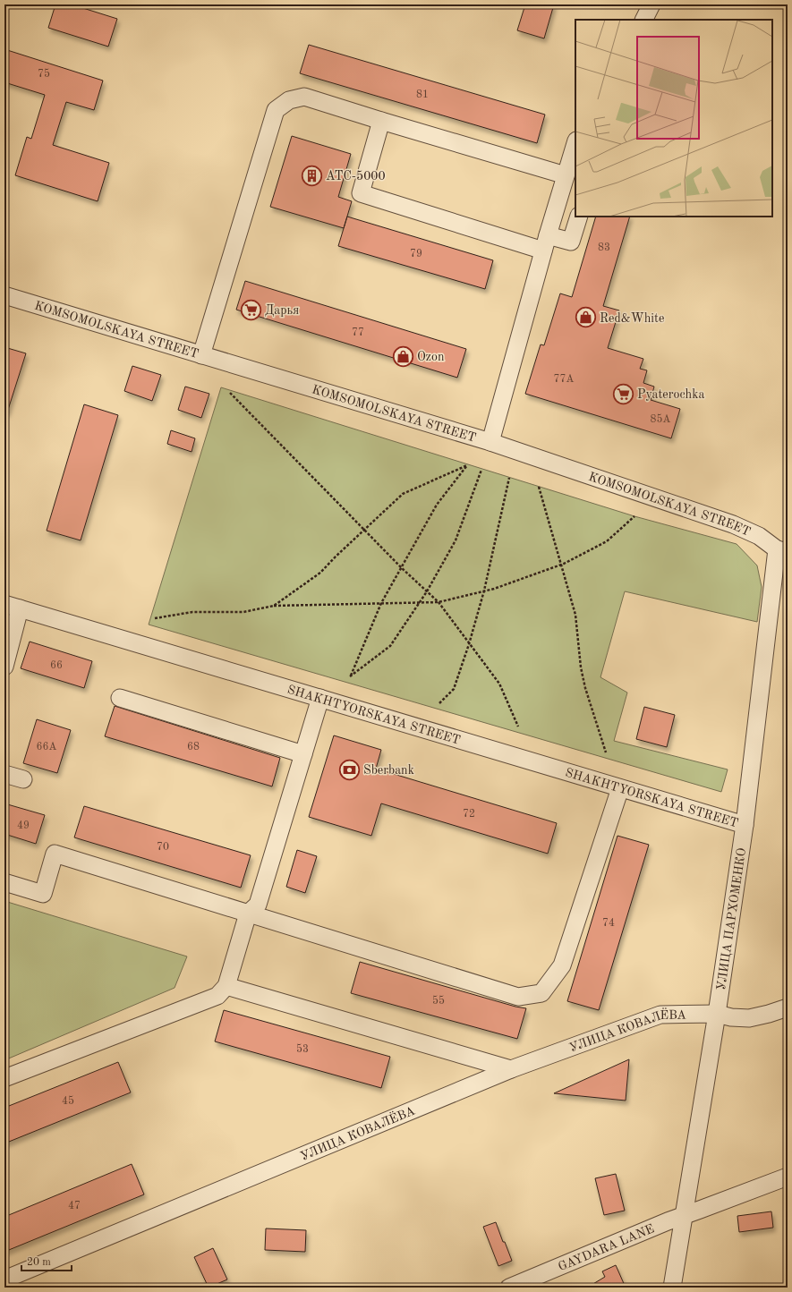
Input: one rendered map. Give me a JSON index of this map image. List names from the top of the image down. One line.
{"streets":{"street":["KOMSOMOLSKAYA STREET","SHAKHTYORSKAYA STREET","УЛИЦА ПАРХОМЕНКО","УЛИЦА КОВАЛЁВА","GAYDARA LANE"]},"crossings":[["KOMSOMOLSKAYA STREET","УЛИЦА ПАРХОМЕНКО"],["SHAKHTYORSKAYA STREET","УЛИЦА ПАРХОМЕНКО"],["УЛИЦА ПАРХОМЕНКО","УЛИЦА КОВАЛЁВА"],["УЛИЦА ПАРХОМЕНКО","GAYDARA LANE"]],"places":{"building":["АТС-5000"],"supermarket":["Дарья","Pyaterochka"],"shop":["Red&White","Ozon"],"bank":["Sberbank"]},"house_numbers":["75","81","83","79","77","77А","85А","66","66А","68","72","49","70","74","55","53","45","47"],"scale_bar":"20 m"}
